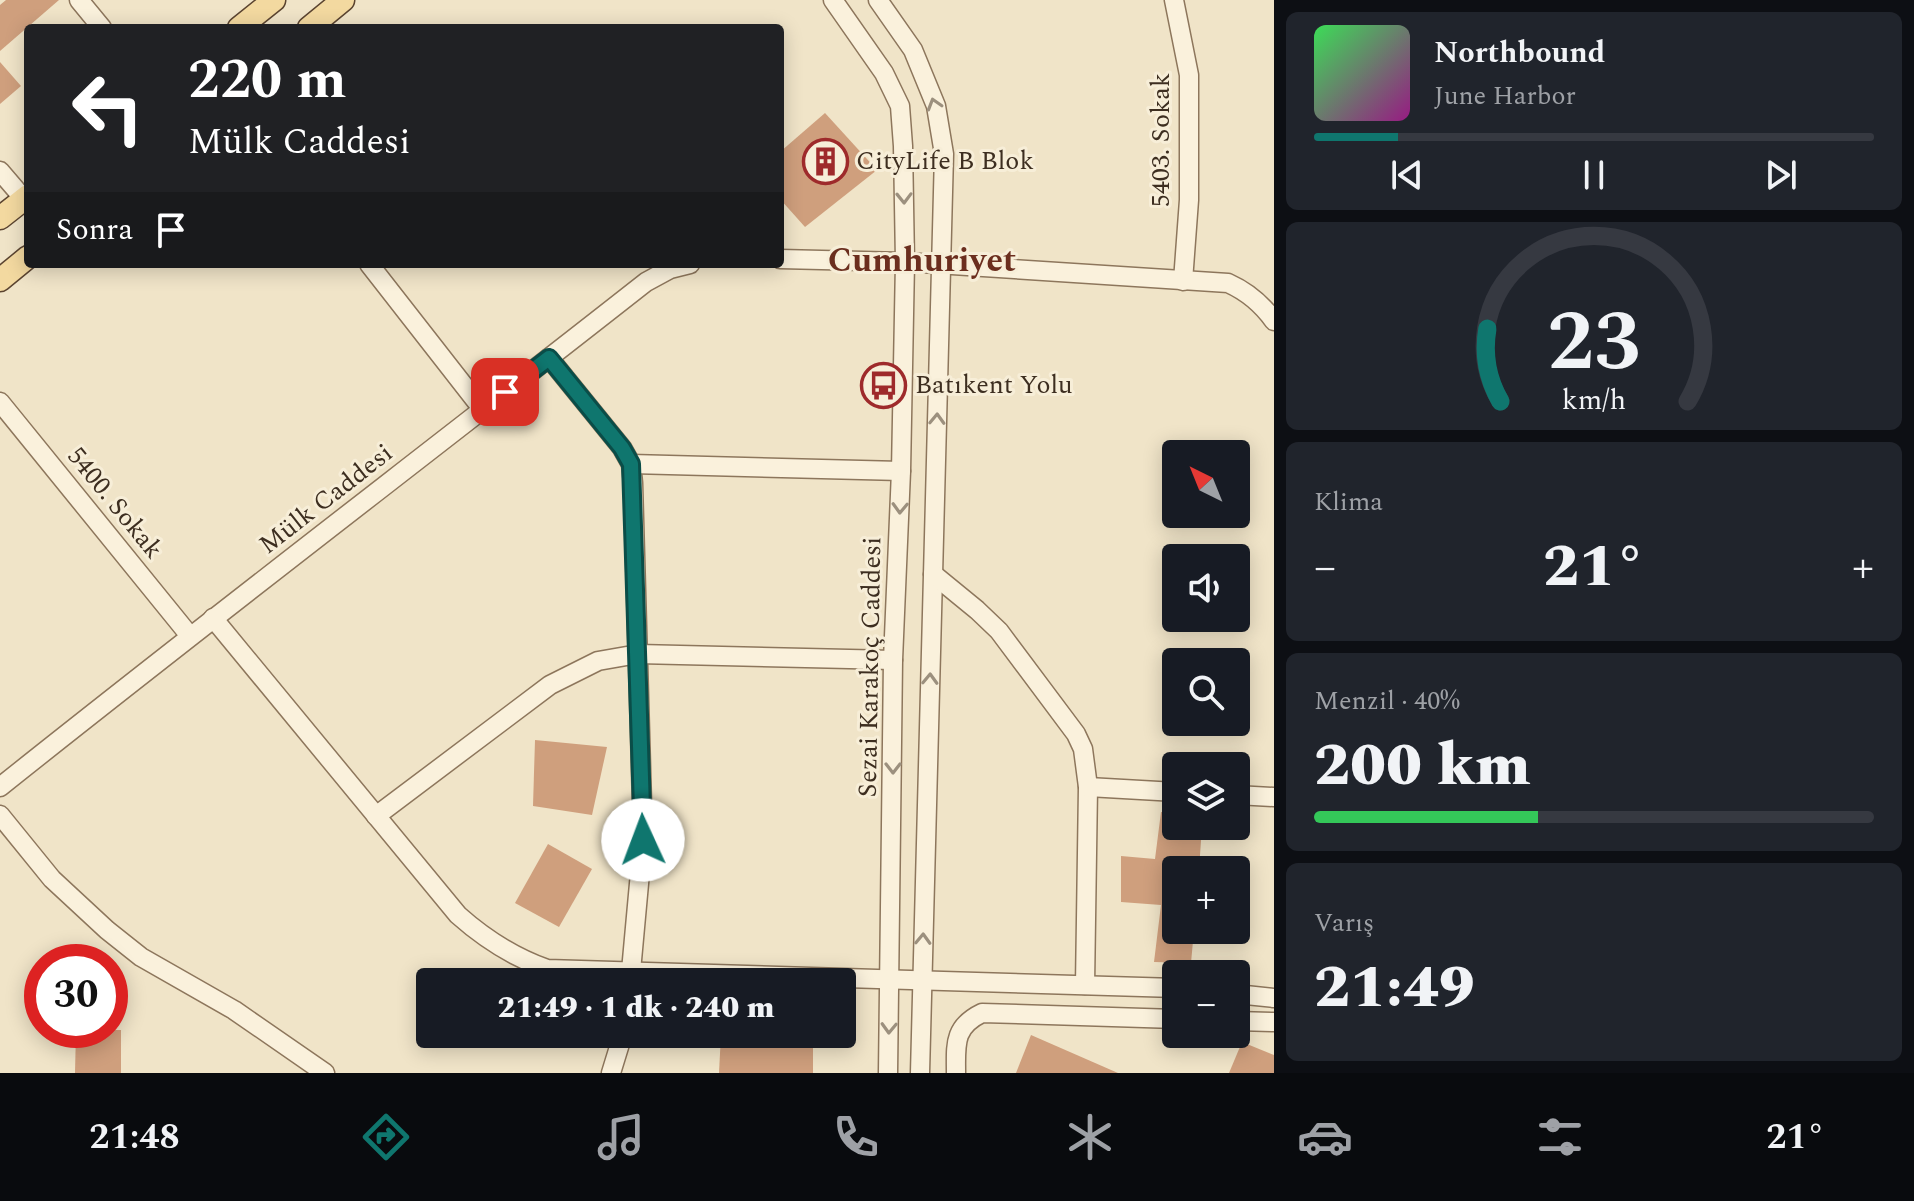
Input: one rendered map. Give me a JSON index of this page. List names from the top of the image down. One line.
{"streets":{"street":["5403. Sokak","Mülk Caddesi","5400. Sokak","Sezai Karakoç Caddesi"]},"crossings":[["Mülk Caddesi","5400. Sokak"]],"districts":["Cumhuriyet"],"places":{"building":["CityLife B Blok"],"bus stop":["Batıkent Yolu"]},"north":"top left","page":{"turn":["220 m","Mülk Caddesi"],"song":["Northbound","June Harbor"],"then":"Sonra","map_buttons":["+","−"],"tile":["Klima",["Menzil · 40%","200 km"],["Varış","21:49"]],"heat":["−","21°","+"],"limit":"30","trip":"21:49 · 1 dk · 240 m","tabs":["21:48","21°"],"gauge":["23","km/h"]}}
